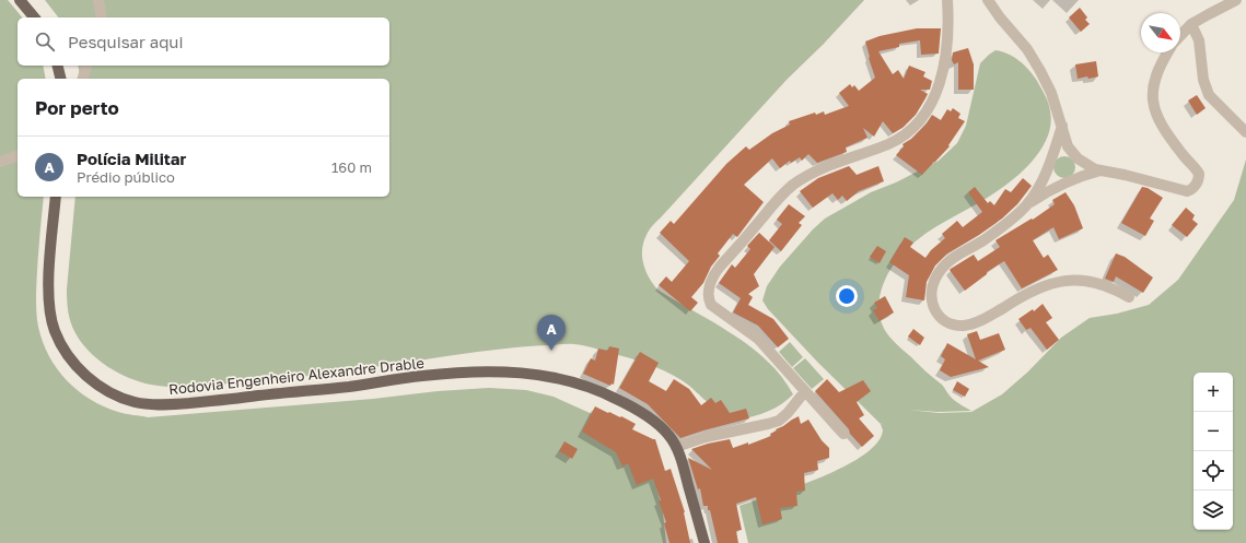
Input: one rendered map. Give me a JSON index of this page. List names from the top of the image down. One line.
{"streets":{"main road":["Rodovia Engenheiro Alexandre Drable"]},"north":"bottom right","page":{"search":"Pesquisar aqui","heading":"Por perto","list":[{"mark":"A","name":"Polícia Militar","note":"Prédio público","value":"160 m"}],"pins":"A","map_buttons":["+","−"]}}
